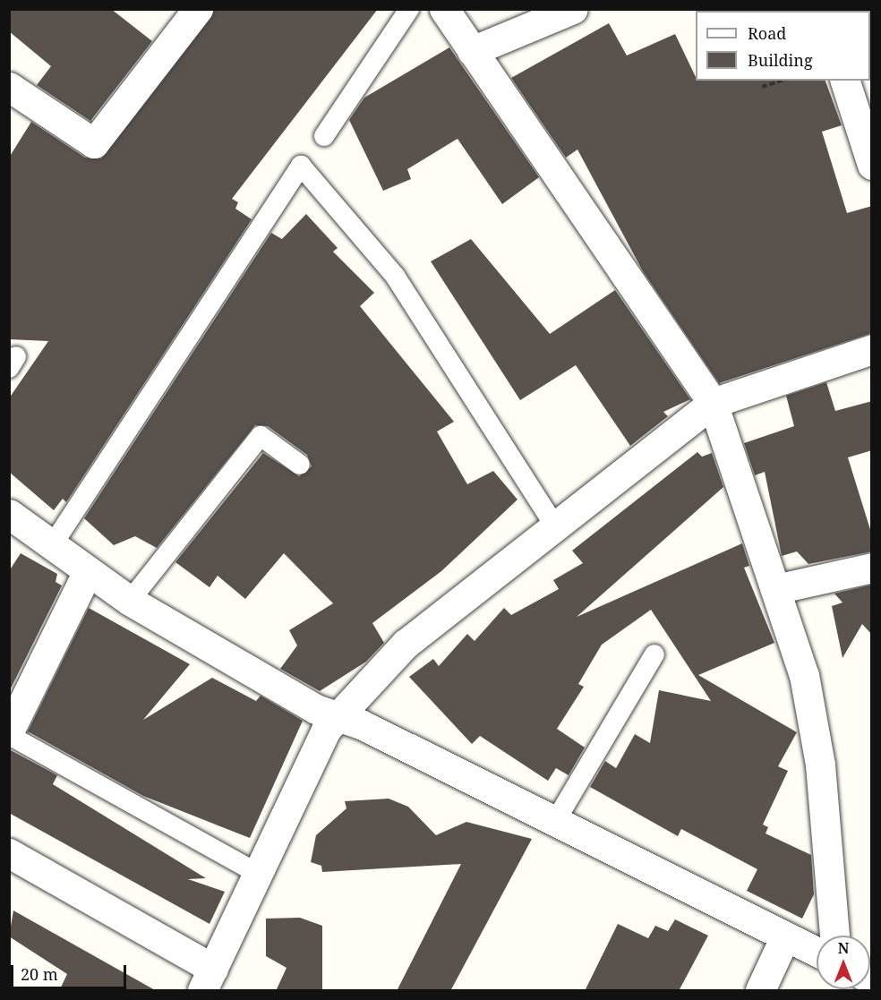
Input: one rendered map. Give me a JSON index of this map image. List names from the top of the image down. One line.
{"legend":["Road","Building"],"scale_bar":"20 m","north":"top"}
